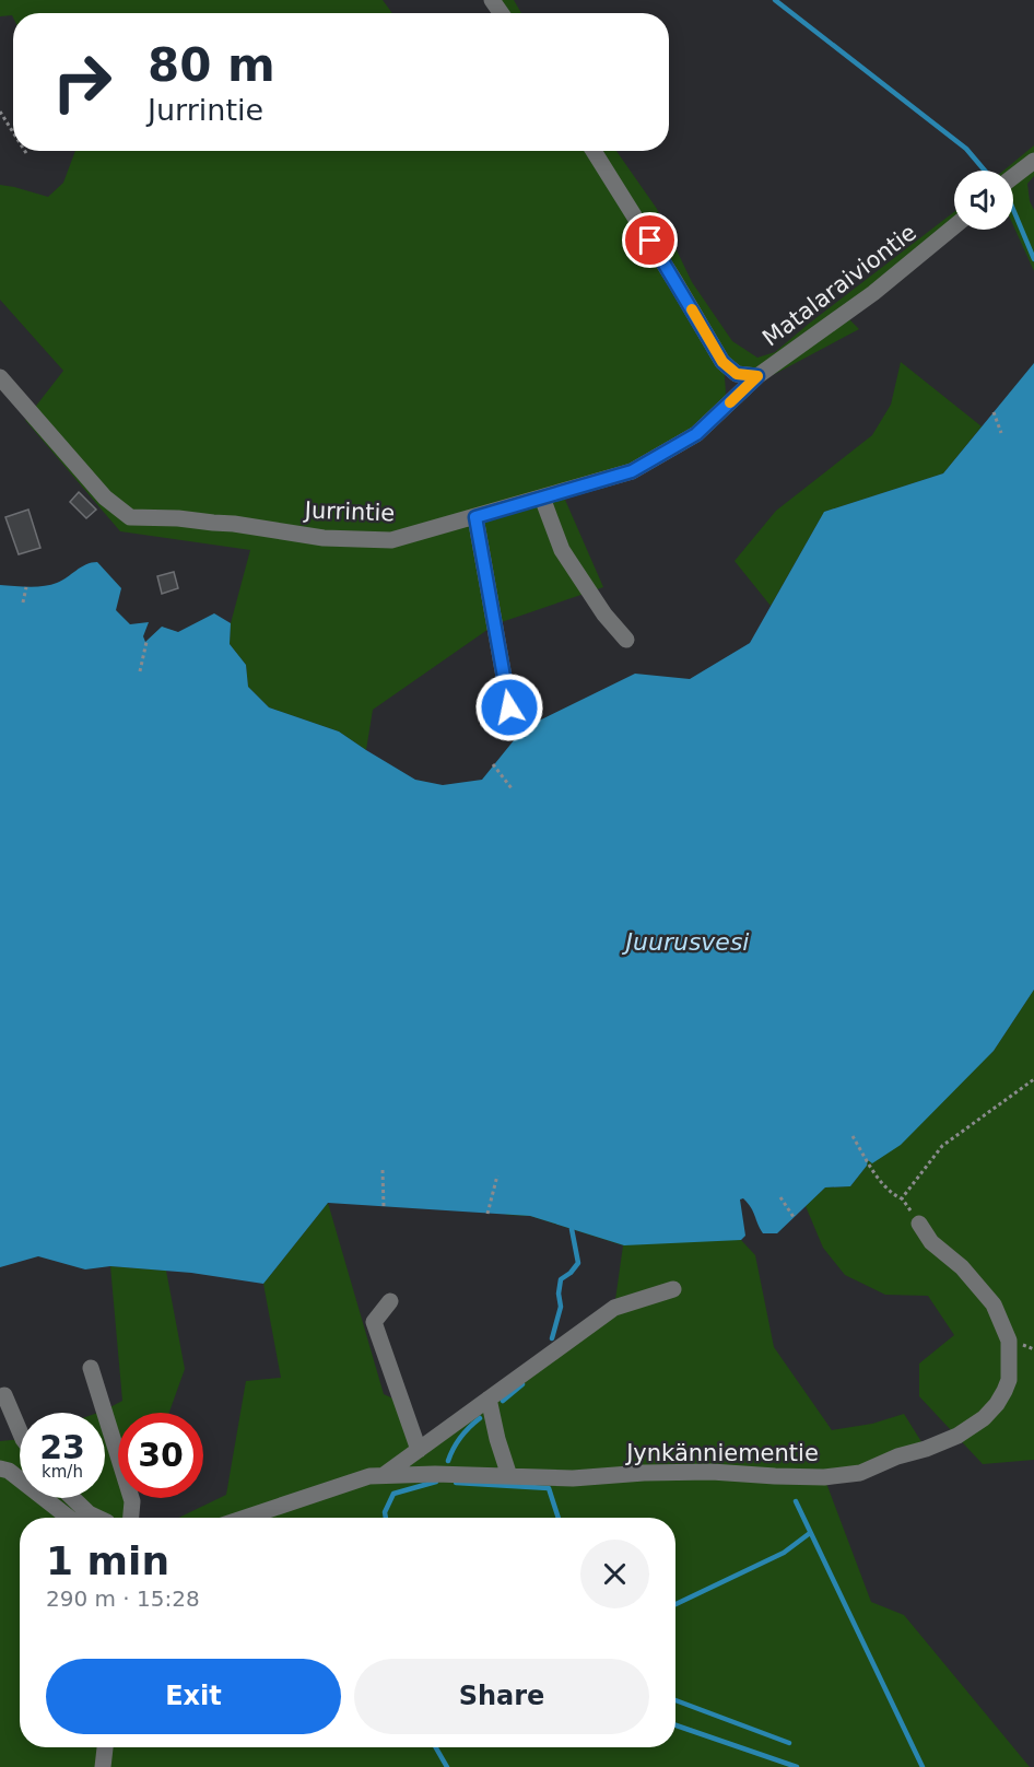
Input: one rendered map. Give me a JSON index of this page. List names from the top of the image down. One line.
{"streets":{"street":["Matalaraiviontie","Jurrintie","Jynkänniementie"]},"crossings":[["Matalaraiviontie","Jurrintie"]],"water":["Juurusvesi"],"page":{"turn":["80 m","Jurrintie"],"speed":"23 km/h","limit":"30","heading":["1 min","290 m · 15:28"],"buttons":["Exit","Share"]}}
